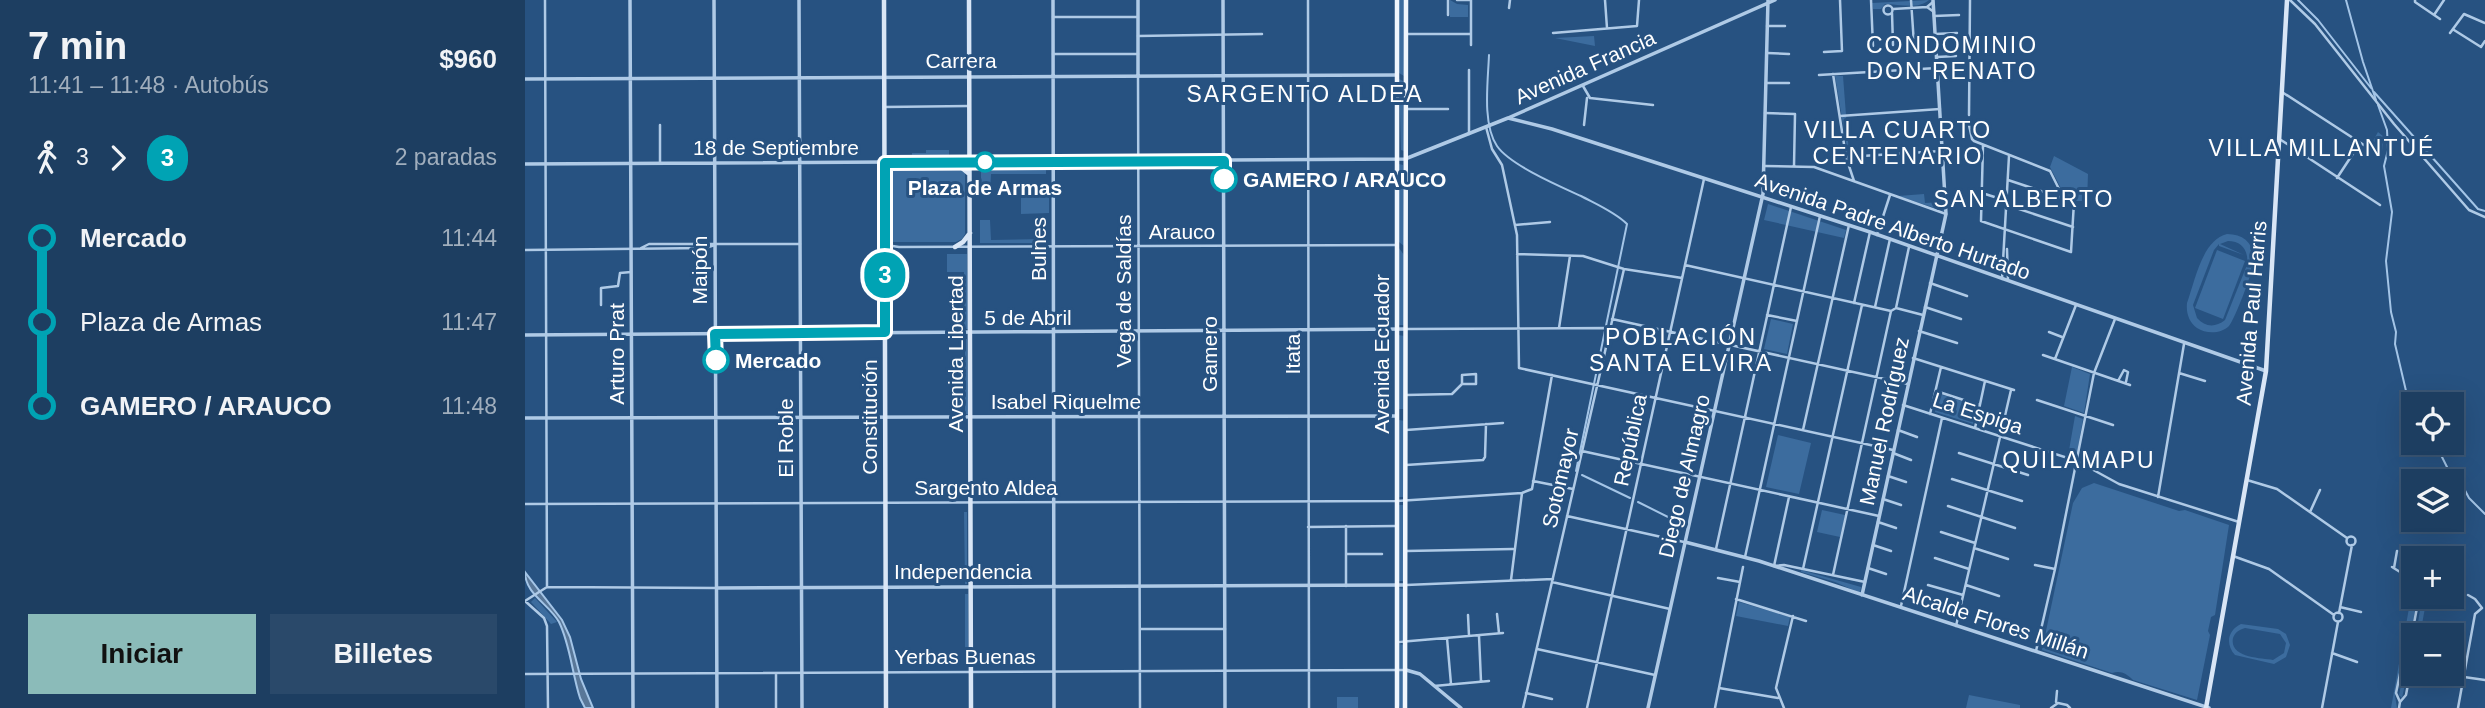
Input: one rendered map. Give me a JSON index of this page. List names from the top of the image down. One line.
{"streets":{"main road":["Avenida Paul Harris","Avenida Libertad","Avenida Ecuador","Constitución"],"street":["Carrera","Avenida Francia","18 de Septiembre","Avenida Padre Alberto Hurtado","Arauco","Bulnes","Maipón","Vega de Saldías","5 de Abril","Arturo Prat","Gamero","Itata","Isabel Riquelme","La Espiga","Manuel Rodríguez","El Roble","República","Diego de Almagro","Sotomayor","Sargento Aldea","Independencia","Alcalde Flores Millán","Yerbas Buenas"]},"crossings":[["Carrera","Bulnes"],["Carrera","Maipón"],["Carrera","Vega de Saldías"],["Carrera","Arturo Prat"],["Carrera","Avenida Libertad"],["Carrera","Gamero"],["Carrera","Itata"],["Carrera","Avenida Ecuador"],["Carrera","Constitución"],["Carrera","El Roble"],["Avenida Francia","18 de Septiembre"],["Avenida Francia","Avenida Padre Alberto Hurtado"],["Avenida Francia","Avenida Ecuador"],["Avenida Francia","Diego de Almagro"],["18 de Septiembre","Arauco"],["18 de Septiembre","Bulnes"],["18 de Septiembre","Maipón"],["18 de Septiembre","Vega de Saldías"],["18 de Septiembre","Arturo Prat"],["18 de Septiembre","Avenida Libertad"],["18 de Septiembre","Gamero"],["18 de Septiembre","Itata"],["18 de Septiembre","Avenida Ecuador"],["18 de Septiembre","Constitución"],["18 de Septiembre","El Roble"],["Avenida Padre Alberto Hurtado","Avenida Paul Harris"],["Avenida Padre Alberto Hurtado","Manuel Rodríguez"],["Avenida Padre Alberto Hurtado","República"],["Avenida Padre Alberto Hurtado","Diego de Almagro"],["Arauco","Bulnes"],["Arauco","Vega de Saldías"],["Arauco","Avenida Libertad"],["Arauco","Gamero"],["Arauco","Itata"],["Arauco","Avenida Ecuador"],["Arauco","Constitución"],["Bulnes","5 de Abril"],["Bulnes","Isabel Riquelme"],["Bulnes","Sargento Aldea"],["Bulnes","Independencia"],["Bulnes","Yerbas Buenas"],["Maipón","5 de Abril"],["Maipón","Isabel Riquelme"],["Maipón","Sargento Aldea"],["Maipón","Independencia"],["Maipón","Yerbas Buenas"],["Vega de Saldías","5 de Abril"],["Vega de Saldías","Isabel Riquelme"],["Vega de Saldías","Sargento Aldea"],["Vega de Saldías","Independencia"],["Vega de Saldías","Yerbas Buenas"],["Avenida Paul Harris","La Espiga"],["Avenida Paul Harris","Alcalde Flores Millán"],["5 de Abril","Arturo Prat"],["5 de Abril","Avenida Libertad"],["5 de Abril","Gamero"],["5 de Abril","Itata"],["5 de Abril","Avenida Ecuador"],["5 de Abril","Constitución"],["5 de Abril","El Roble"],["Arturo Prat","Isabel Riquelme"],["Arturo Prat","Sargento Aldea"],["Arturo Prat","Independencia"],["Arturo Prat","Yerbas Buenas"],["Avenida Libertad","Isabel Riquelme"],["Avenida Libertad","Constitución"],["Avenida Libertad","Sargento Aldea"],["Avenida Libertad","Independencia"],["Avenida Libertad","Yerbas Buenas"],["Gamero","Isabel Riquelme"],["Gamero","Sargento Aldea"],["Gamero","Independencia"],["Gamero","Yerbas Buenas"],["Itata","Isabel Riquelme"],["Itata","Sargento Aldea"],["Itata","Independencia"],["Itata","Yerbas Buenas"],["Avenida Ecuador","Isabel Riquelme"],["Avenida Ecuador","Sargento Aldea"],["Avenida Ecuador","Independencia"],["Avenida Ecuador","Yerbas Buenas"],["Isabel Riquelme","Constitución"],["Isabel Riquelme","El Roble"],["La Espiga","Manuel Rodríguez"],["Constitución","Sargento Aldea"],["Constitución","Independencia"],["Constitución","Yerbas Buenas"],["Manuel Rodríguez","Alcalde Flores Millán"],["El Roble","Sargento Aldea"],["El Roble","Independencia"],["El Roble","Yerbas Buenas"],["República","Alcalde Flores Millán"],["Diego de Almagro","Alcalde Flores Millán"],["Sotomayor","Alcalde Flores Millán"]],"districts":["CONDOMINIO DON RENATO","SARGENTO ALDEA","VILLA CUARTO CENTENARIO","VILLA MILLANTUÉ","SAN ALBERTO","POBLACIÓN SANTA ELVIRA","QUILAMAPU"],"places":["Plaza de Armas","GAMERO / ARAUCO","Mercado"],"lines":["bus line 3"],"page":{"heading":["7 min","11:41 – 11:48 · Autobús","$960"],"on_map":"3","legs":["3","3","2 paradas"],"list":[{"name":"Mercado","value":"11:44"},{"name":"Plaza de Armas","value":"11:47"},{"name":"GAMERO / ARAUCO","value":"11:48"}],"map_buttons":["+","−"],"buttons":["Iniciar","Billetes"]}}
